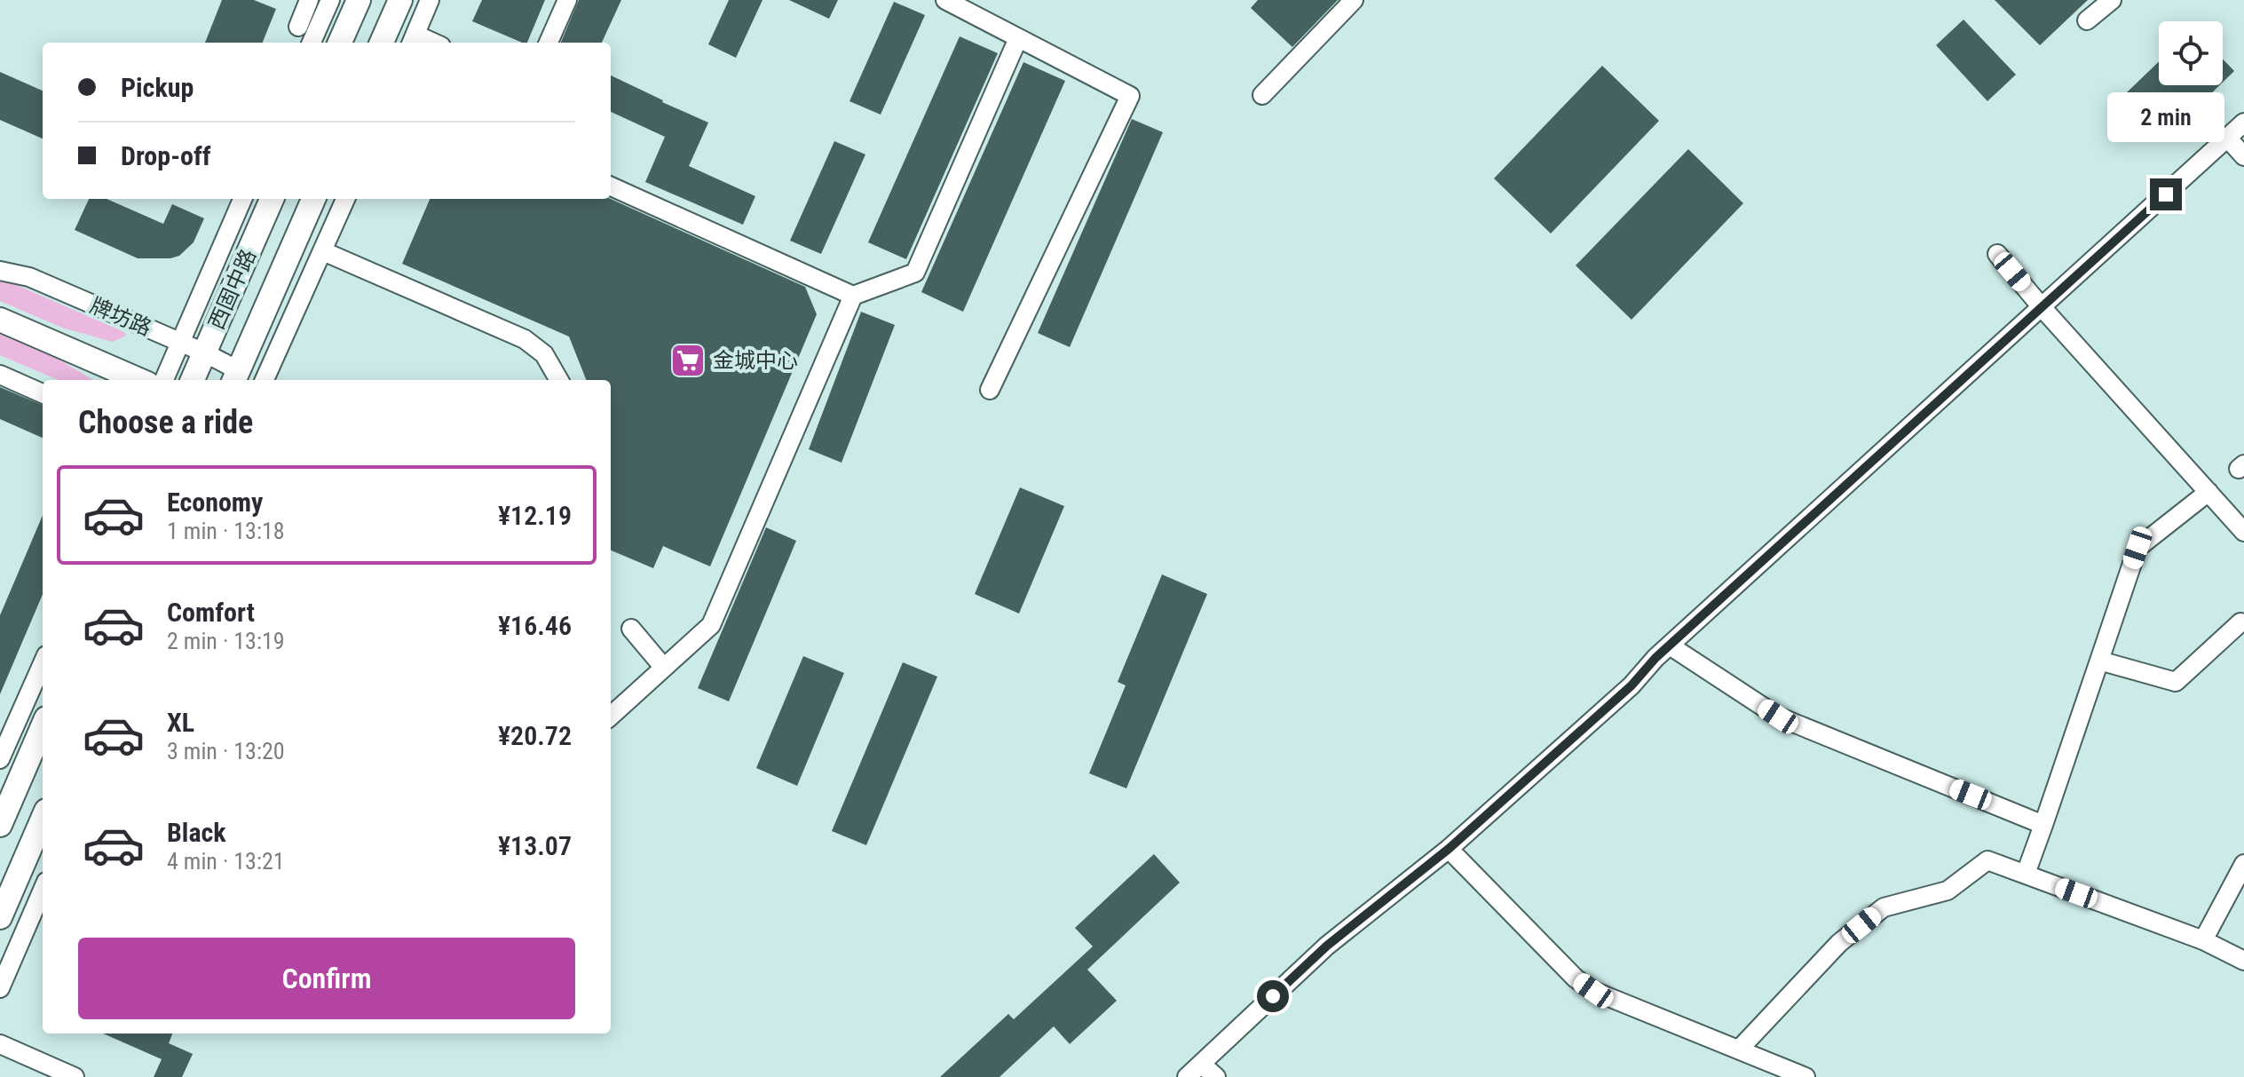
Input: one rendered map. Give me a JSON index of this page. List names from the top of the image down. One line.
{"streets":{"main road":["西固中路"],"street":["牌坊路"]},"crossings":[["西固中路","牌坊路"]],"places":{"supermarket":["金城中心"]},"page":{"banner":["Pickup","Drop-off"],"bubble":"2 min","heading":"Choose a ride","list":[{"name":"Economy","note":"1 min · 13:18","value":"¥12.19"},{"name":"Comfort","note":"2 min · 13:19","value":"¥16.46"},{"name":"XL","note":"3 min · 13:20","value":"¥20.72"},{"name":"Black","note":"4 min · 13:21","value":"¥13.07"}],"buttons":"Confirm"}}
